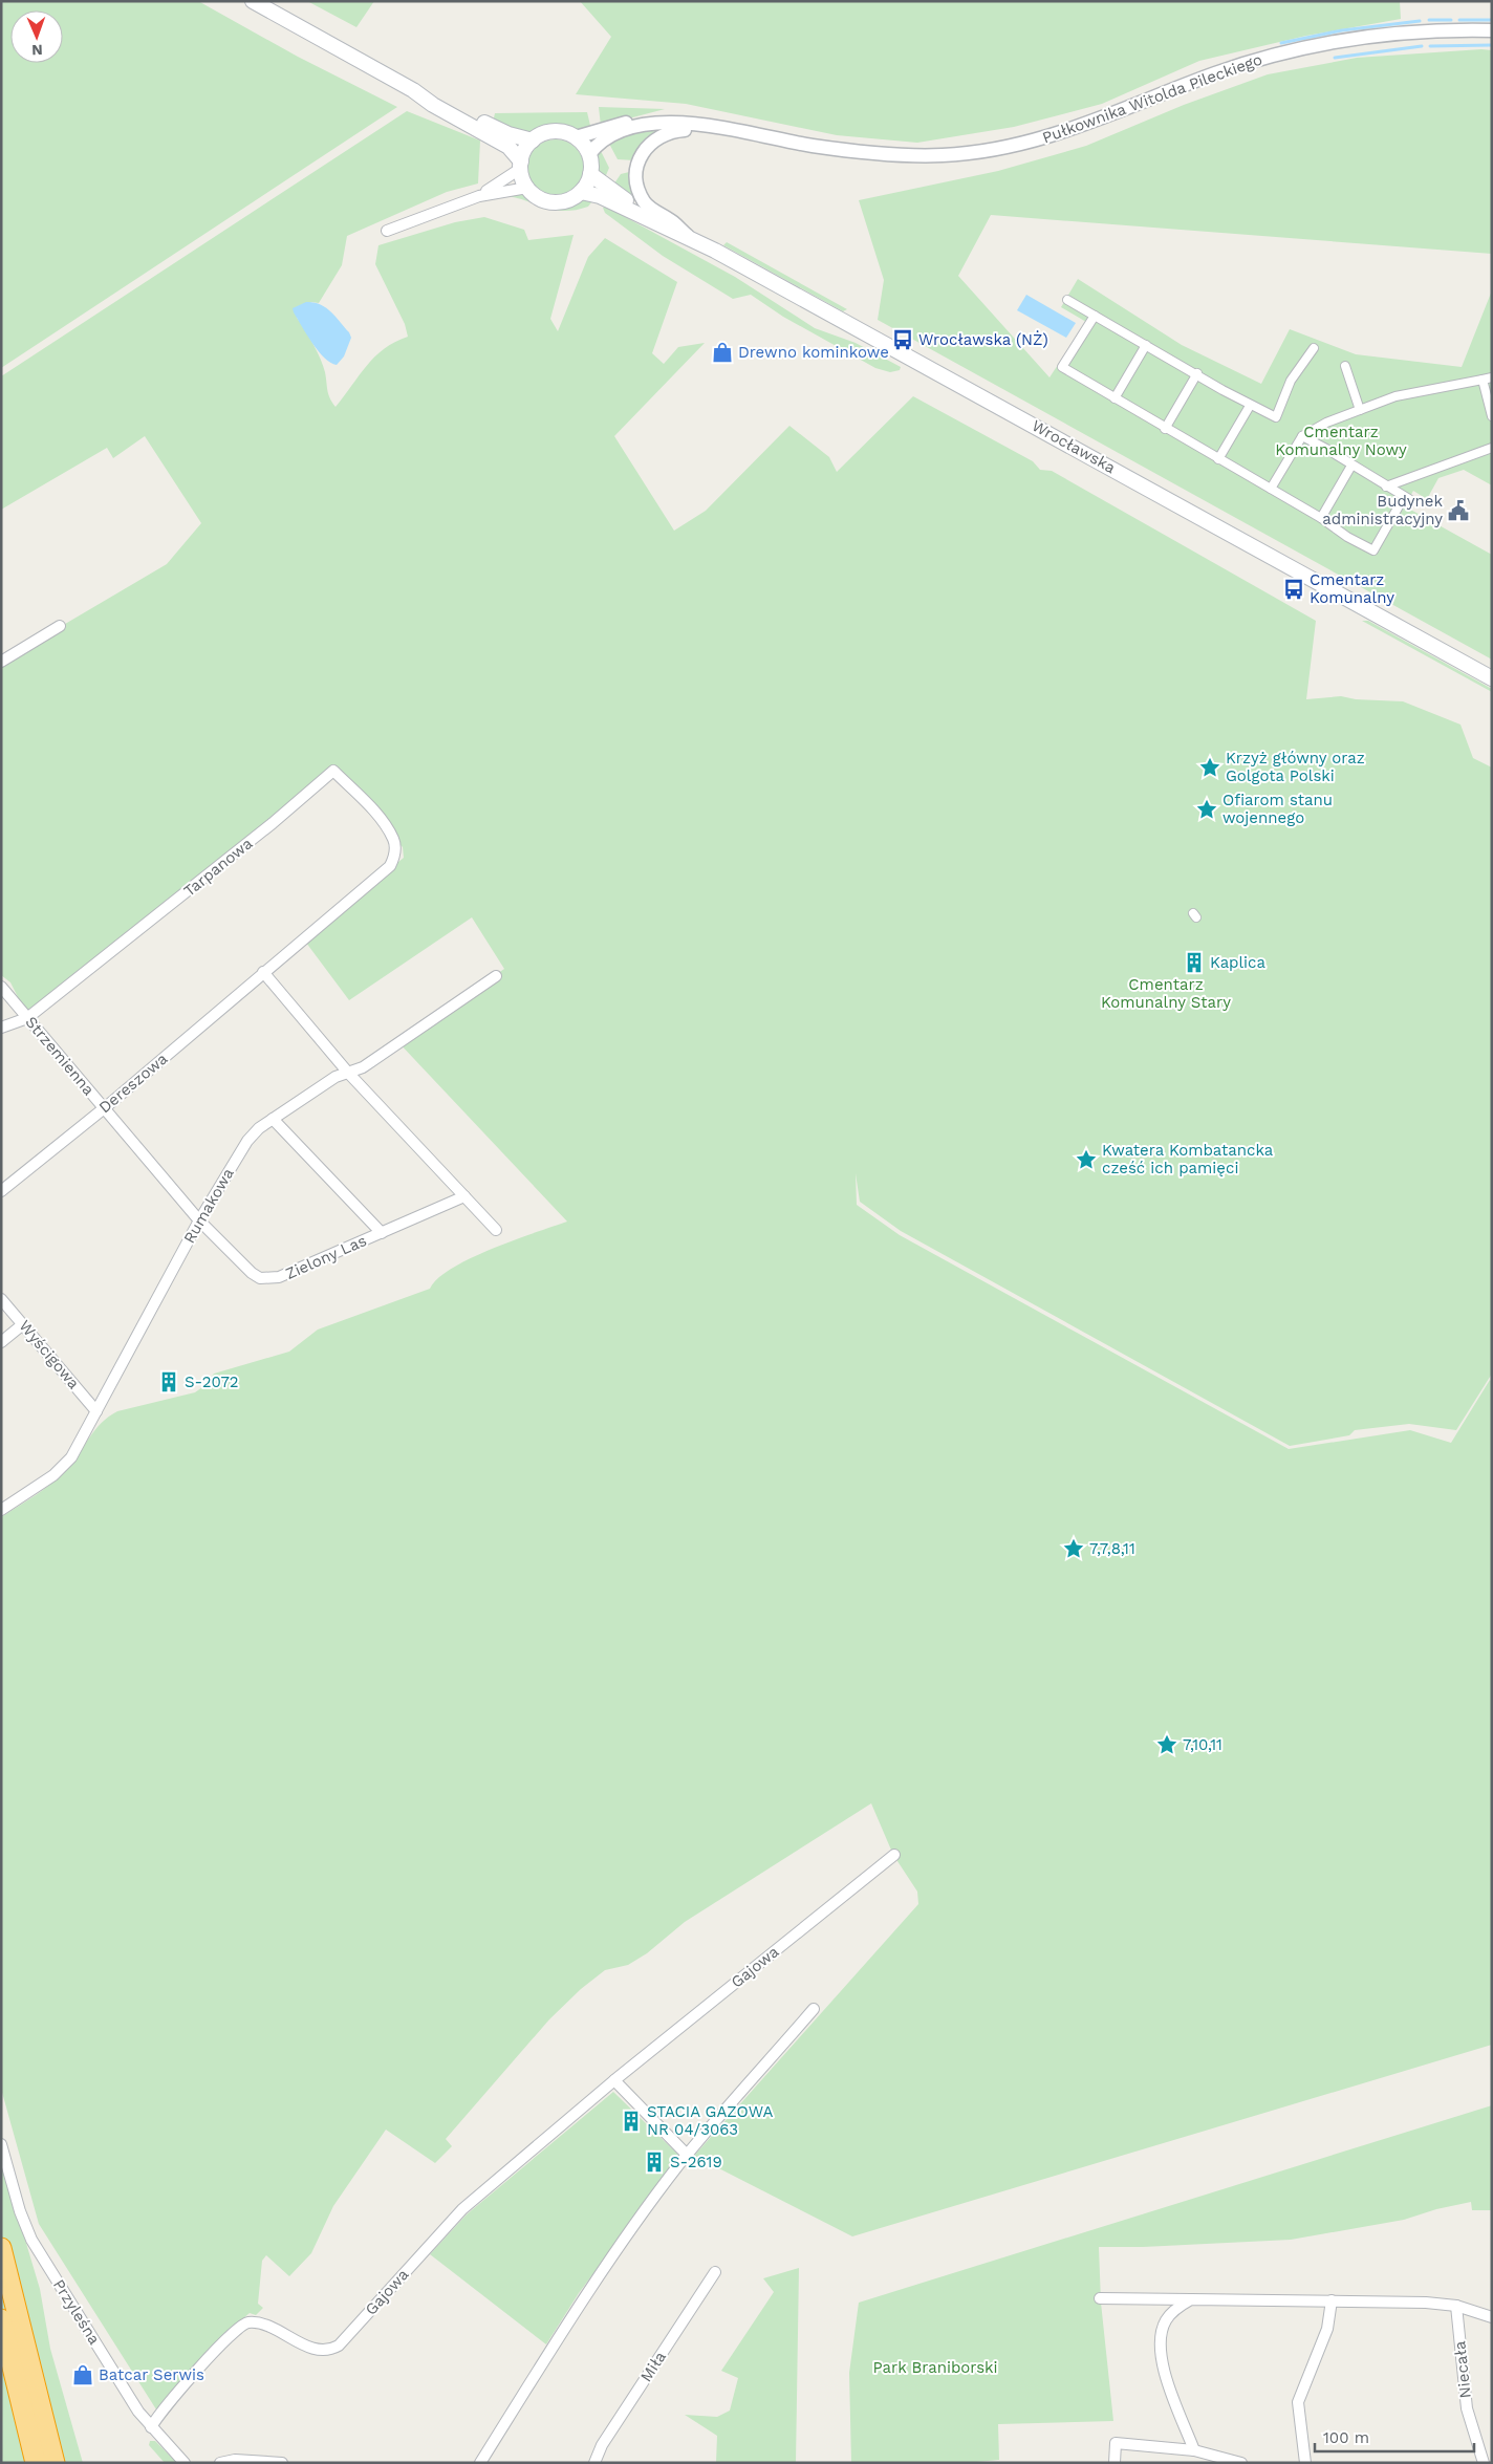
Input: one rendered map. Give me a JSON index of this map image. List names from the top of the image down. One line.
{"streets":{"main road":["Wrocławska"],"street":["Pułkownika Witolda Pileckiego","Tarpanowa","Strzemienna","Dereszowa","Rumakowa","Zielony Las","Wyścigowa","Gajowa","Przyleśna","Miła","Niecała"]},"crossings":[["Pułkownika Witolda Pileckiego","Wrocławska"],["Tarpanowa","Strzemienna"],["Tarpanowa","Dereszowa"],["Strzemienna","Dereszowa"],["Strzemienna","Rumakowa"],["Strzemienna","Zielony Las"],["Rumakowa","Zielony Las"],["Rumakowa","Wyścigowa"],["Gajowa","Przyleśna"]],"parks":["Cmentarz Komunalny Nowy","Cmentarz Komunalny Stary","Park Braniborski"],"places":{"bus stop":["Wrocławska (NŻ)","Cmentarz Komunalny"],"shop":["Drewno kominkowe","Batcar Serwis"],"public building":["Budynek administracyjny"],"place":["Krzyż główny oraz Golgota Polski","Ofiarom stanu wojennego","Kwatera Kombatancka cześć ich pamięci","7,7,8,11","7,10,11"],"building":["Kaplica","S-2072","STACIA GAZOWA NR 04/3063","S-2619"]},"scale_bar":"100 m","north":"bottom"}
